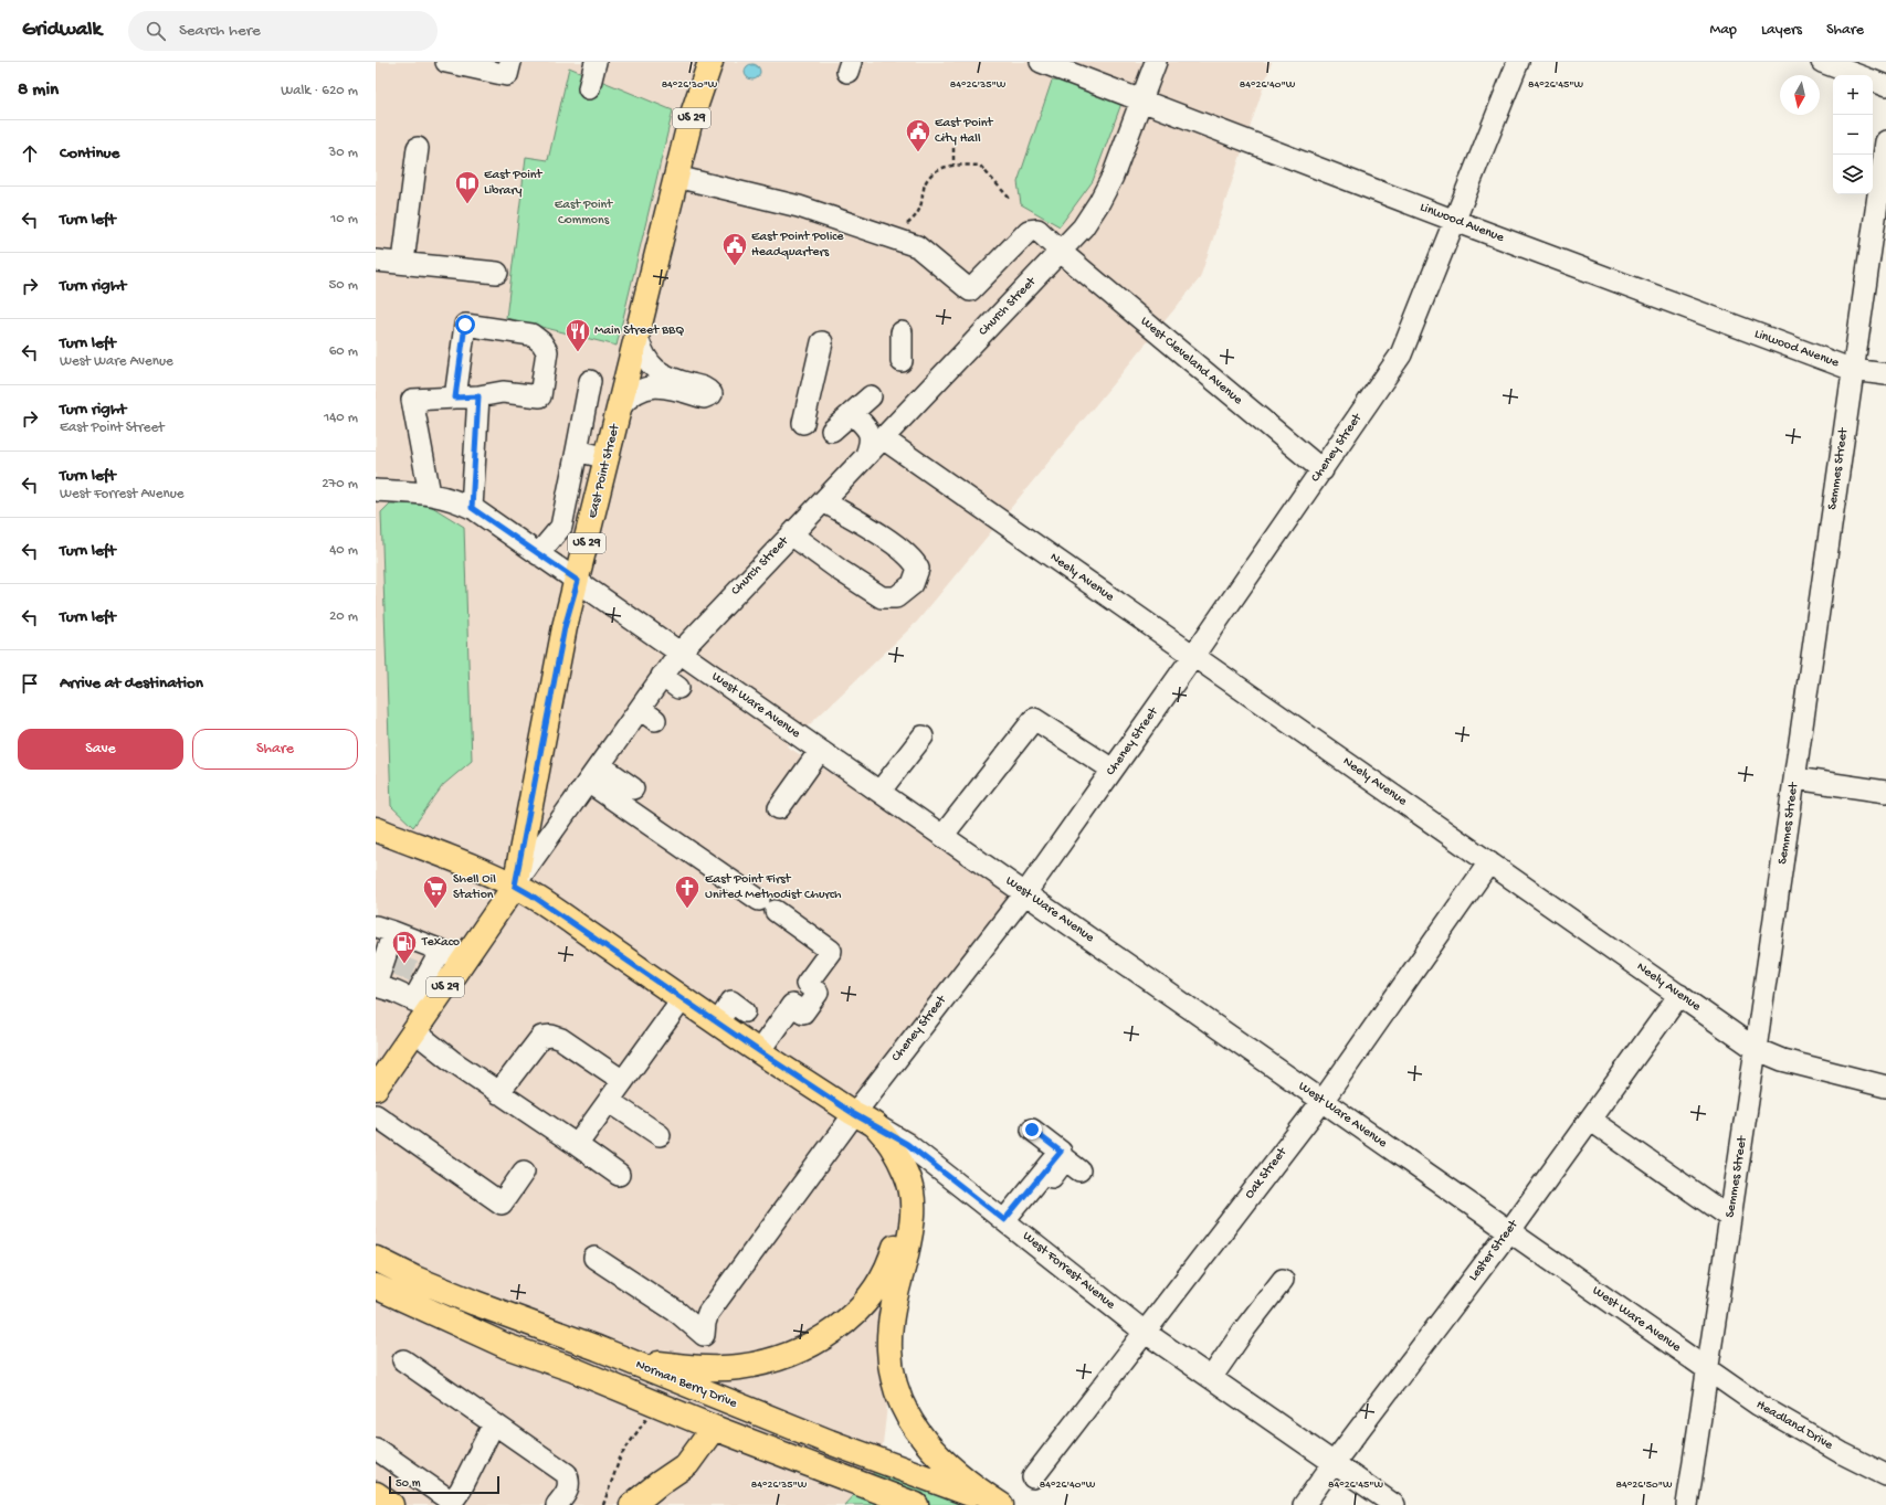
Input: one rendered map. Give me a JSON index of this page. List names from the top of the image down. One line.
{"streets":{"main road":["US 29","Church Street","East Point Street","West Forrest Avenue","Norman Berry Drive"],"street":["Linwood Avenue","West Cleveland Avenue","Cheney Street","Semmes Street","Neely Avenue","West Ware Avenue","Oak Street","Lester Street","Headland Drive"]},"crossings":[["Linwood Avenue","Church Street"],["Linwood Avenue","Cheney Street"],["Linwood Avenue","Semmes Street"],["Church Street","West Cleveland Avenue"],["Church Street","East Point Street"],["Church Street","Neely Avenue"],["Church Street","West Ware Avenue"],["Church Street","West Forrest Avenue"],["West Cleveland Avenue","Cheney Street"],["West Cleveland Avenue","East Point Street"],["Cheney Street","Neely Avenue"],["Cheney Street","West Ware Avenue"],["Cheney Street","West Forrest Avenue"],["Semmes Street","Neely Avenue"],["Semmes Street","West Ware Avenue"],["Semmes Street","Headland Drive"],["East Point Street","West Ware Avenue"],["East Point Street","West Forrest Avenue"],["Neely Avenue","Oak Street"],["Neely Avenue","Lester Street"],["West Ware Avenue","Oak Street"],["West Ware Avenue","Lester Street"],["West Ware Avenue","Headland Drive"],["Oak Street","West Forrest Avenue"],["Lester Street","West Forrest Avenue"]],"parks":["East Point Commons"],"places":{"public building":["East Point City Hall","East Point Police Headquarters"],"library":["East Point Library"],"restaurant":["Main Street BBQ"],"supermarket":["Shell Oil Station"],"church":["East Point First United Methodist Church"],"fuel station":["Texaco"]},"scale_bar":"50 m","north":"bottom","page":{"header":"Gridwalk","search":"Search here","nav":["Map","Layers","Share"],"heading":["8 min","Walk · 620 m"],"map_buttons":["+","−"],"list":[["Continue","30 m"],["Turn left","10 m"],["Turn right","50 m"],["Turn left","West Ware Avenue","60 m"],["Turn right","East Point Street","140 m"],["Turn left","West Forrest Avenue","270 m"],["Turn left","40 m"],["Turn left","20 m"],"Arrive at destination"],"buttons":["Save","Share"],"scale":"50 m"},"coordinates":["84°26'30\"W","84°26'35\"W","84°26'40\"W","84°26'45\"W","84°26'50\"W"]}
